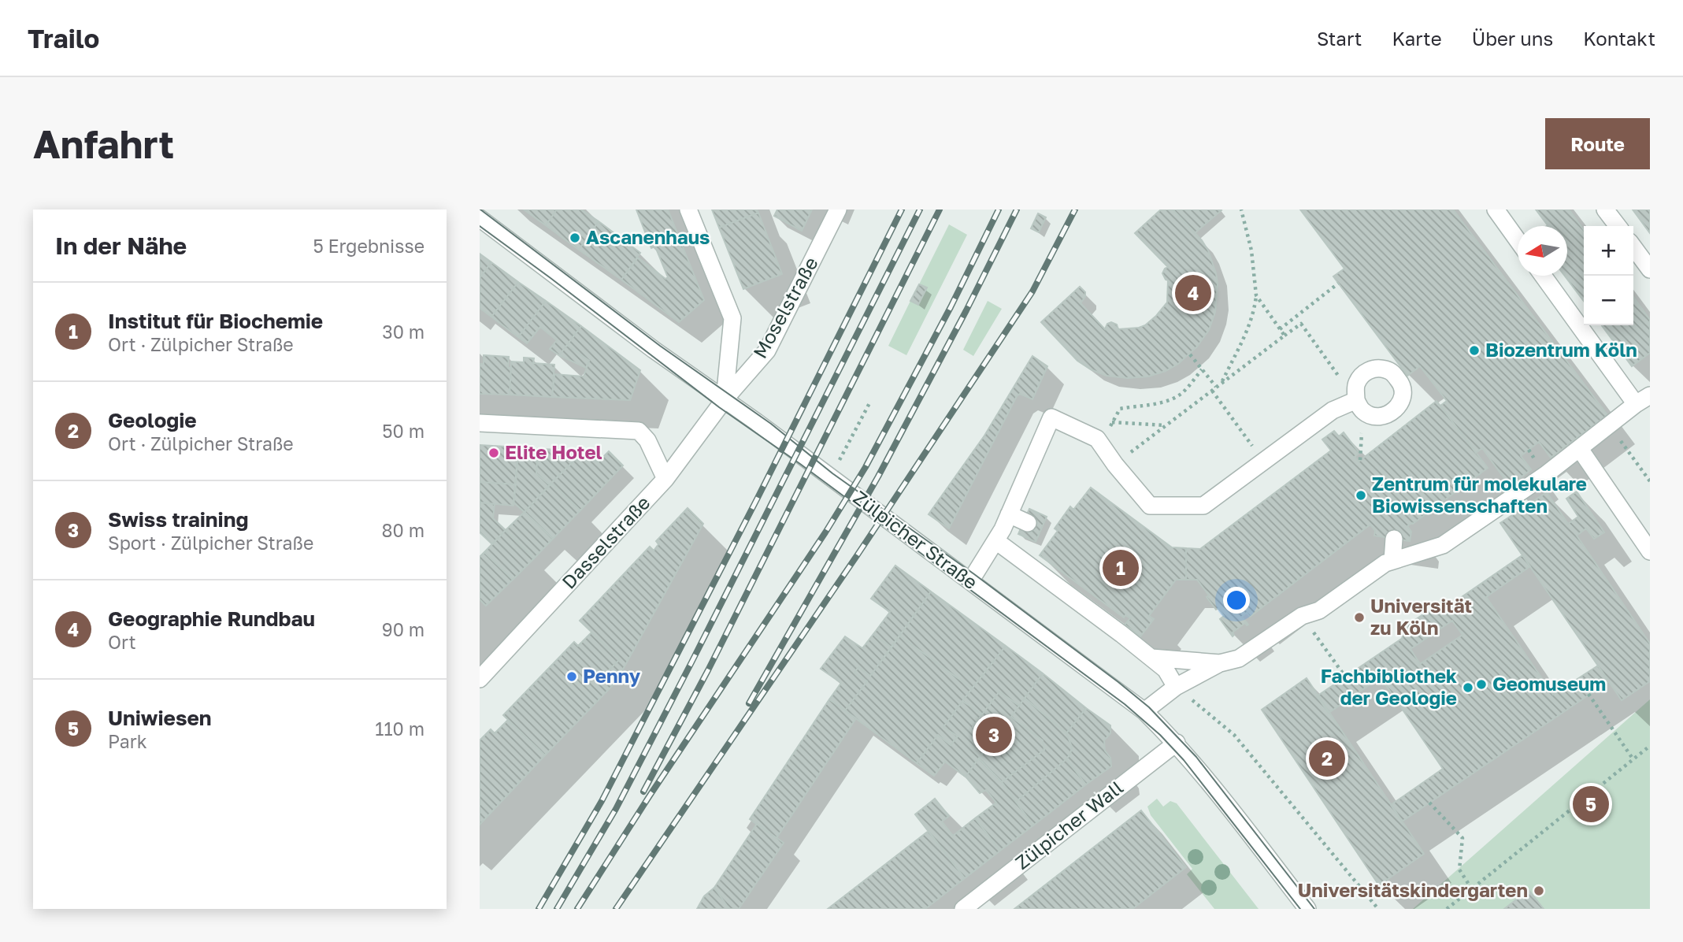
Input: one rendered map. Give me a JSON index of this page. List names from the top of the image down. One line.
{"streets":{"street":["Moselstraße","Zülpicher Straße","Dasselstraße","Zülpicher Wall"]},"crossings":[["Moselstraße","Zülpicher Straße"],["Moselstraße","Dasselstraße"],["Zülpicher Straße","Dasselstraße"],["Zülpicher Straße","Zülpicher Wall"]],"places":["Ascanenhaus","Biozentrum Köln","Elite Hotel","Zentrum für molekulare Biowissenschaften","Universität zu Köln","Penny","Geomuseum","Fachbibliothek der Geologie","Universitätskindergarten"],"north":"left","page":{"header":"Trailo","nav":["Start","Karte","Über uns","Kontakt"],"buttons":"Route","title":"Anfahrt","heading":["In der Nähe","5 Ergebnisse"],"map_buttons":["+","−"],"pins":["4","1","3","2","5"],"list":[{"mark":"1","name":"Institut für Biochemie","note":"Ort · Zülpicher Straße","value":"30 m"},{"mark":"2","name":"Geologie","note":"Ort · Zülpicher Straße","value":"50 m"},{"mark":"3","name":"Swiss training","note":"Sport · Zülpicher Straße","value":"80 m"},{"mark":"4","name":"Geographie Rundbau","note":"Ort","value":"90 m"},{"mark":"5","name":"Uniwiesen","note":"Park","value":"110 m"}]}}
